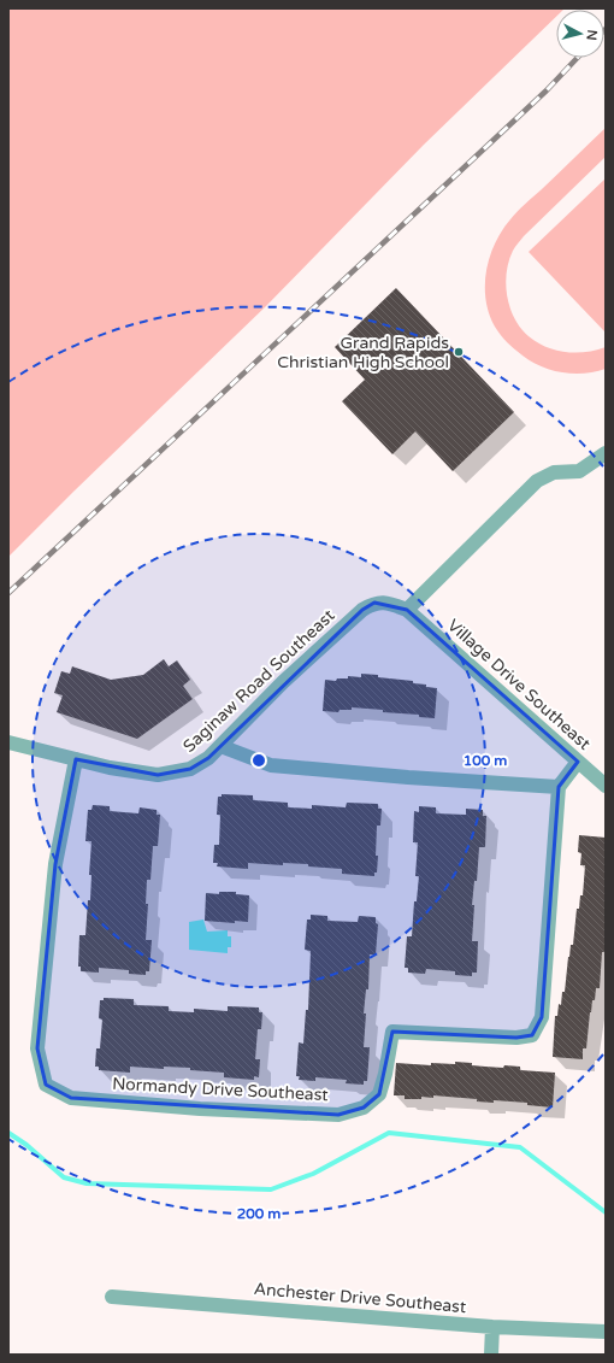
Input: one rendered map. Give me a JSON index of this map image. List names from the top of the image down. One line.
{"streets":{"street":["Saginaw Road Southeast","Village Drive Southeast","Normandy Drive Southeast","Anchester Drive Southeast"]},"crossings":[["Saginaw Road Southeast","Village Drive Southeast"],["Saginaw Road Southeast","Normandy Drive Southeast"]],"places":["Grand Rapids Christian High School"],"north":"right","rings":["100 m","200 m"]}
